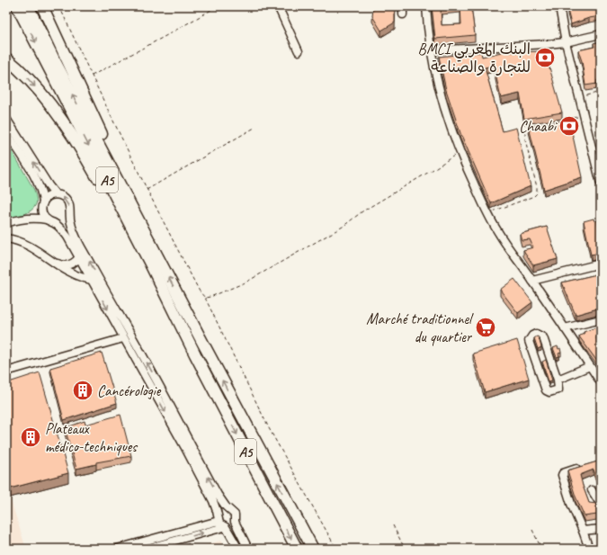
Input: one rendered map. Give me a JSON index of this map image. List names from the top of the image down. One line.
{"streets":{"highway":["A5"]},"places":{"bank":["BMCI البنك المغربي للتجارة والصناعة","Chaabi"],"supermarket":["Marché traditionnel du quartier"],"building":["Cancérologie","Plateaux médico-techniques"]}}
